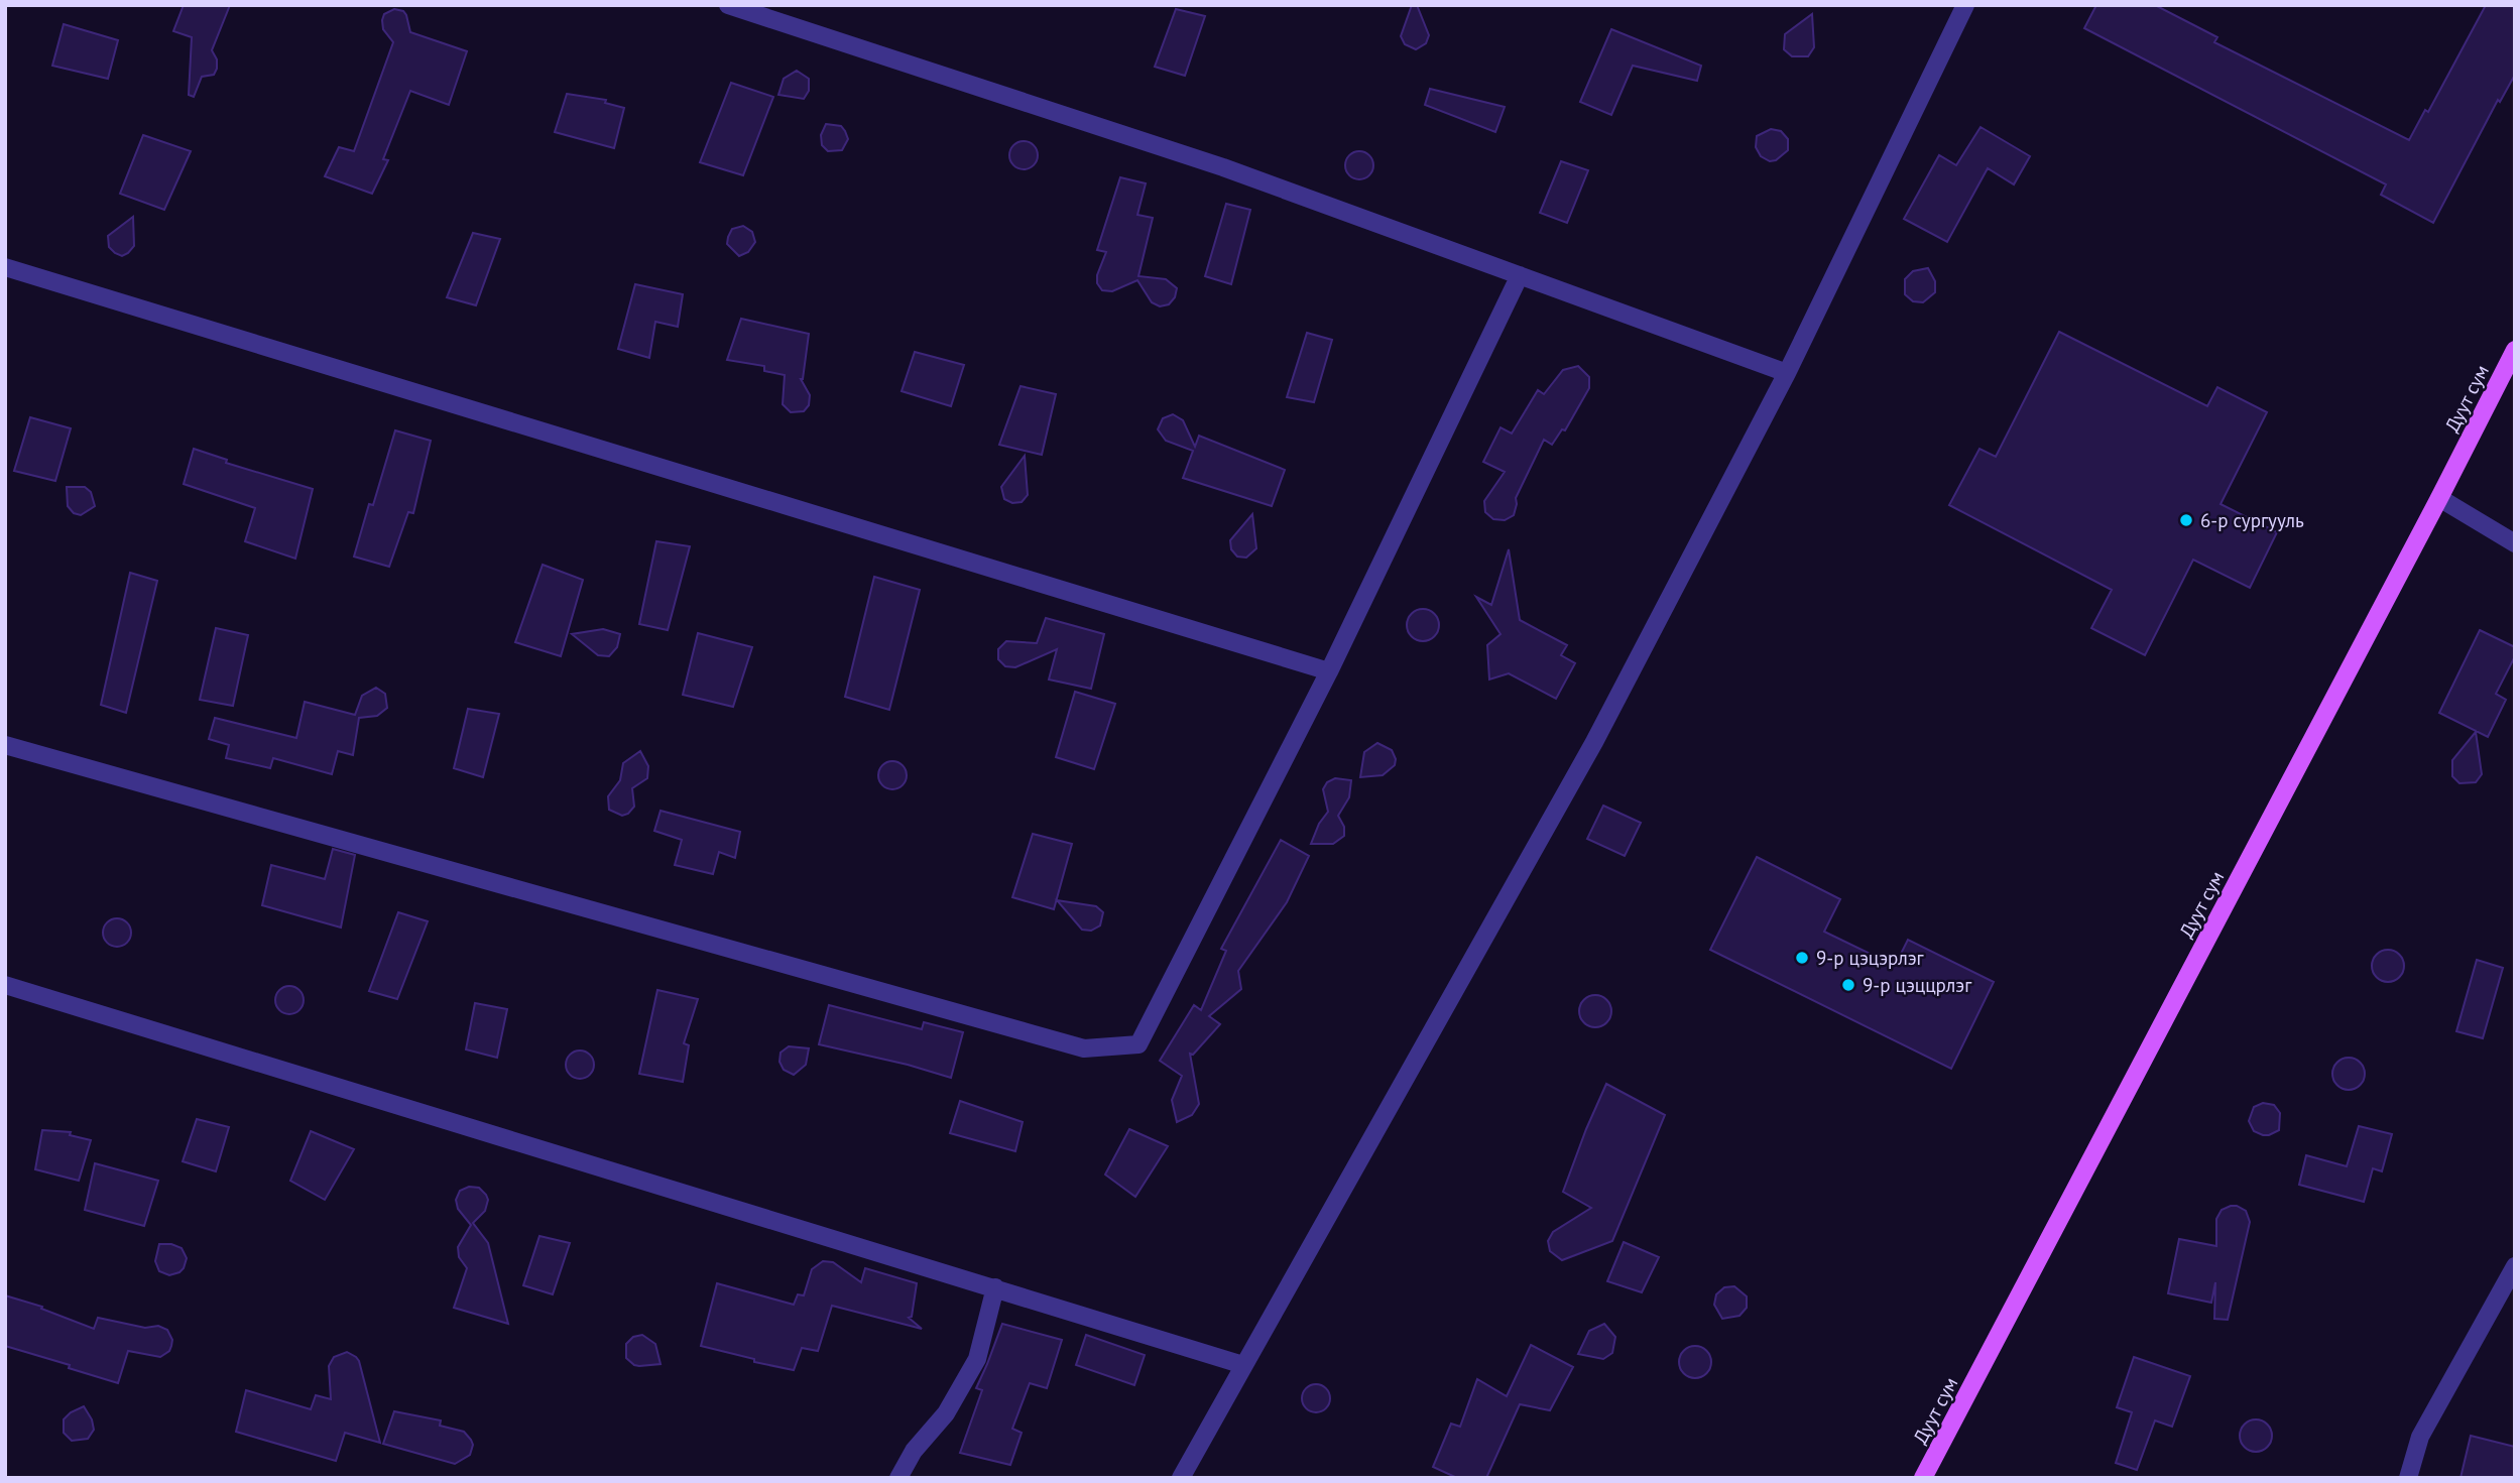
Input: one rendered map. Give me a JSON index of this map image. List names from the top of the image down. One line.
{"streets":{"main road":["Дуут сум"]},"places":["6-р сургууль","9-р цэцэрлэг","9-р цэццрлэг"]}
